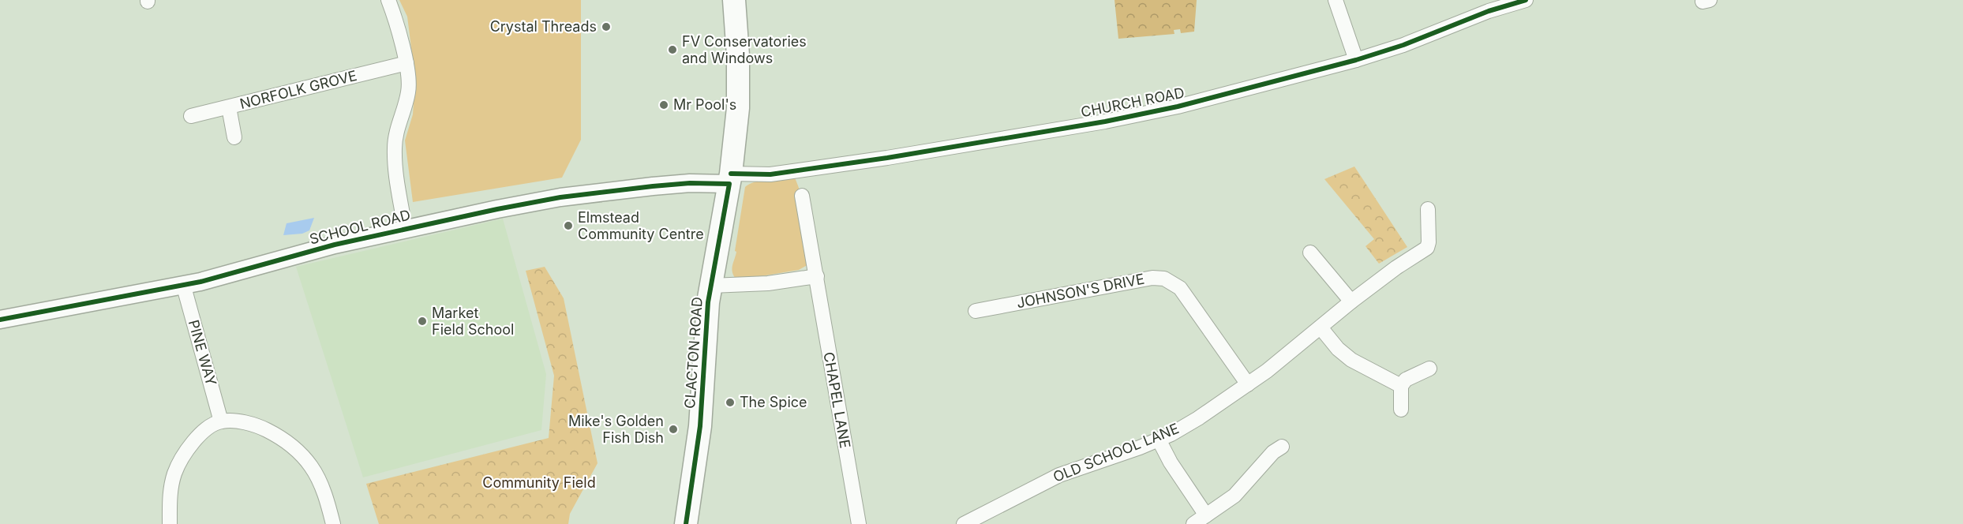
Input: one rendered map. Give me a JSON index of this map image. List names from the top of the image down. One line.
{"streets":{"main road":["CLACTON ROAD"],"street":["NORFOLK GROVE","CHURCH ROAD","SCHOOL ROAD","JOHNSON'S DRIVE","PINE WAY","CHAPEL LANE","OLD SCHOOL LANE"]},"crossings":[["CHURCH ROAD","SCHOOL ROAD"],["CHURCH ROAD","CLACTON ROAD"],["SCHOOL ROAD","PINE WAY"],["SCHOOL ROAD","CLACTON ROAD"],["JOHNSON'S DRIVE","OLD SCHOOL LANE"]],"parks":["Community Field"],"places":["Crystal Threads","FV Conservatories and Windows","Mr Pool's","Elmstead Community Centre","Market Field School","The Spice","Mike's Golden Fish Dish"]}
